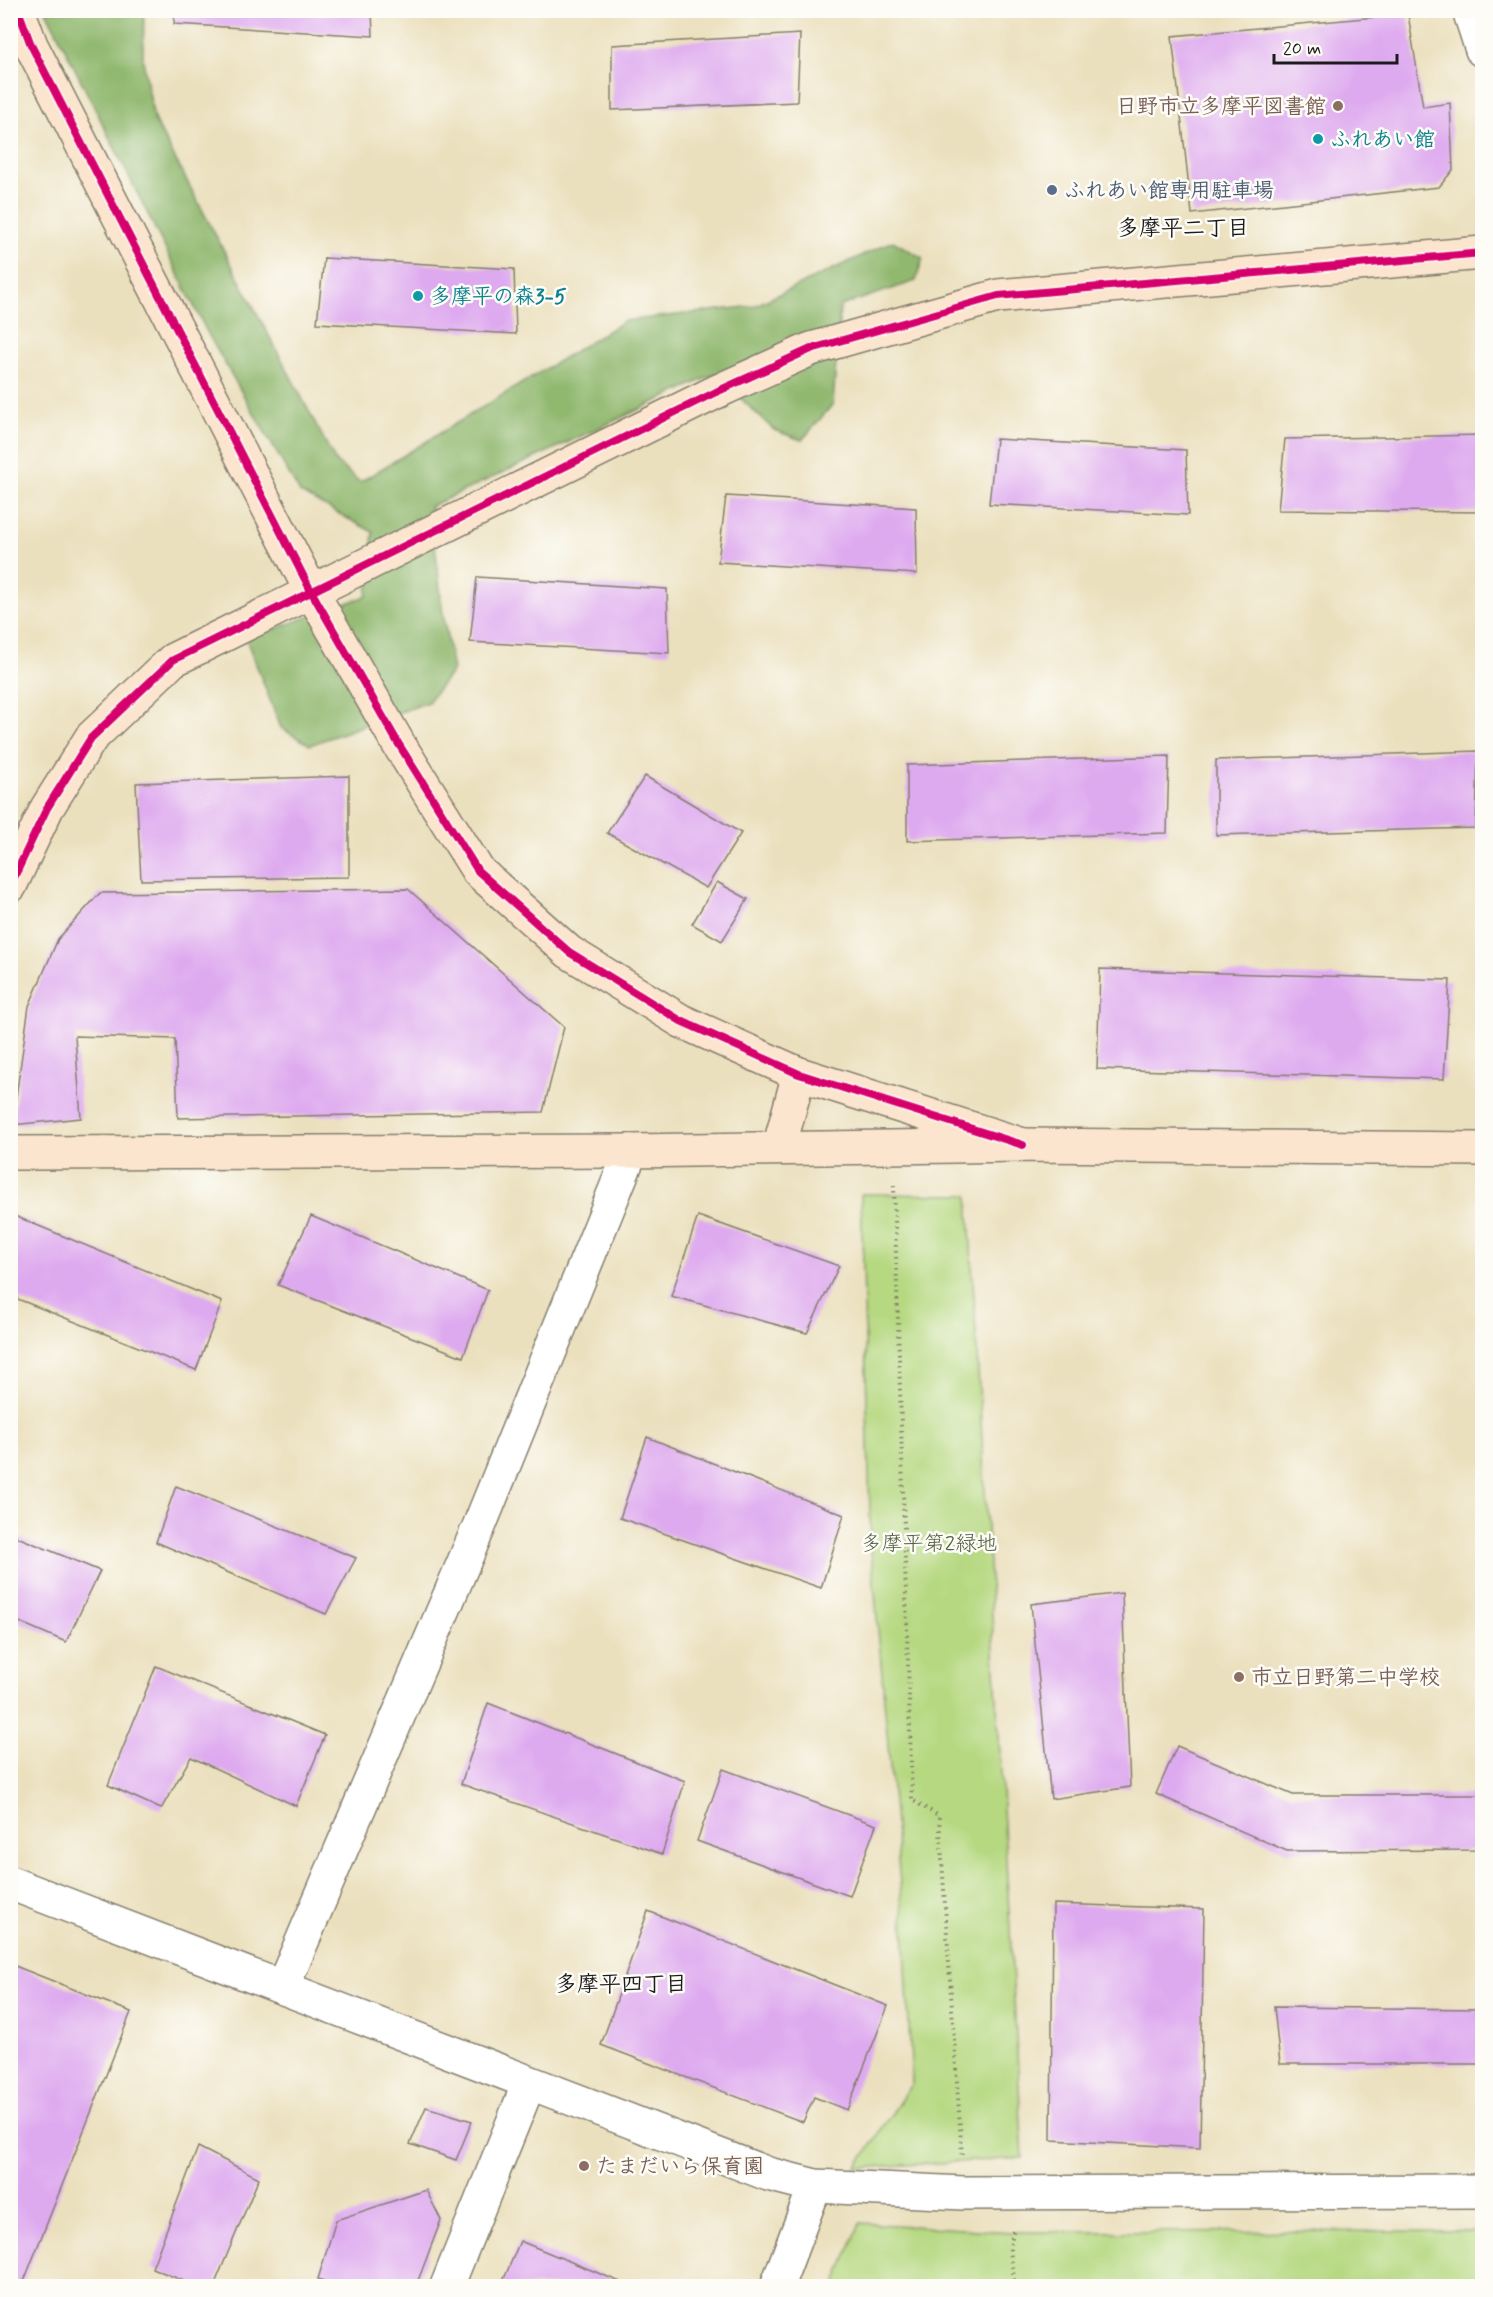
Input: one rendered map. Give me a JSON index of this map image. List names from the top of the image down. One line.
{"districts":["多摩平二丁目","多摩平四丁目"],"parks":["多摩平第2緑地"],"places":["日野市立多摩平図書館","ふれあい館","ふれあい館専用駐車場","多摩平の森3-5","市立日野第二中学校","たまだいら保育園"],"scale_bar":"20 m"}
